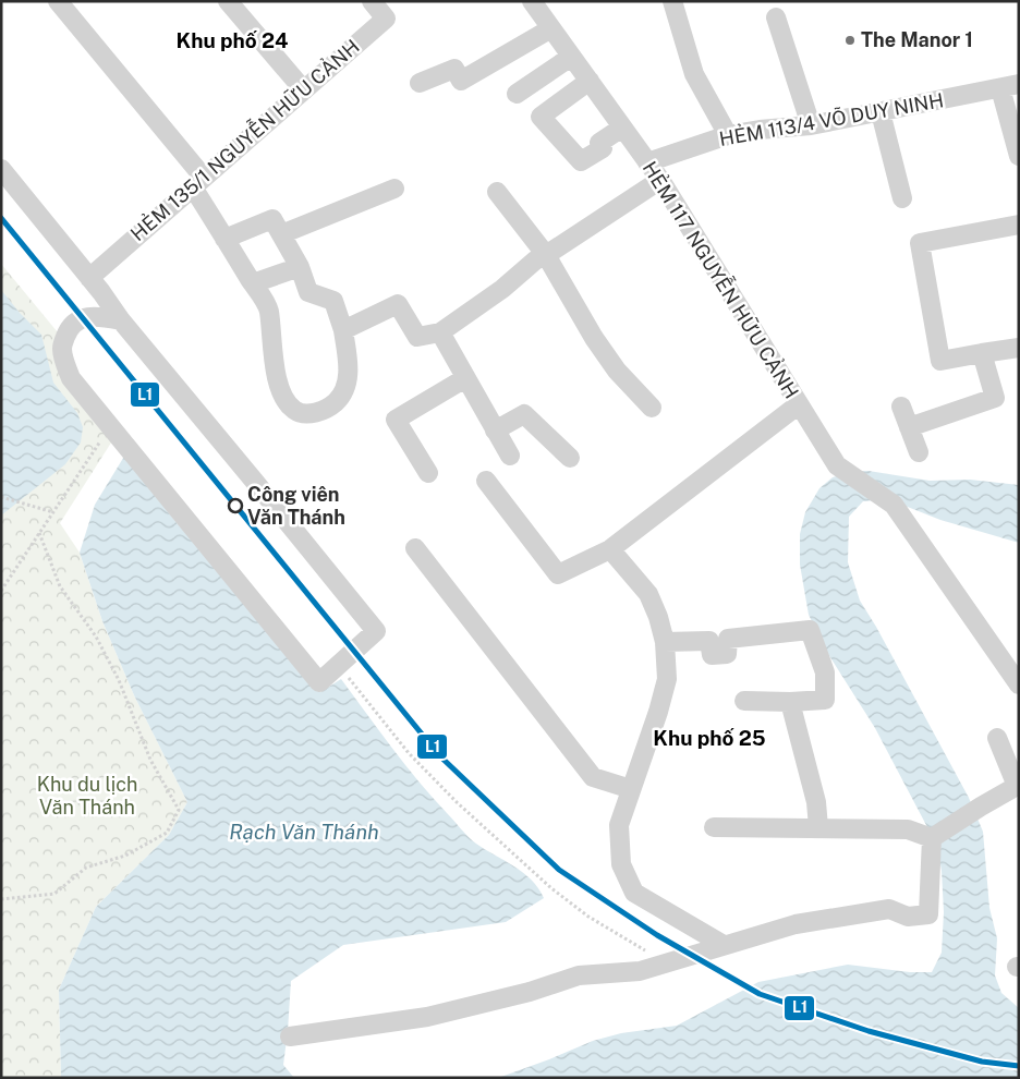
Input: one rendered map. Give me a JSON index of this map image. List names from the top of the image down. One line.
{"streets":{"street":["HẺM 113/4 VÕ DUY NINH","HẺM 135/1 NGUYỄN HỮU CẢNH","HẺM 117 NGUYỄN HỮU CẢNH"]},"crossings":[["HẺM 113/4 VÕ DUY NINH","HẺM 117 NGUYỄN HỮU CẢNH"]],"districts":["Khu phố 24","Khu phố 25"],"water":["Rạch Văn Thánh"],"parks":["Khu du lịch Văn Thánh"],"places":["The Manor 1","Công viên Văn Thánh"],"lines":["transit line L1"]}
